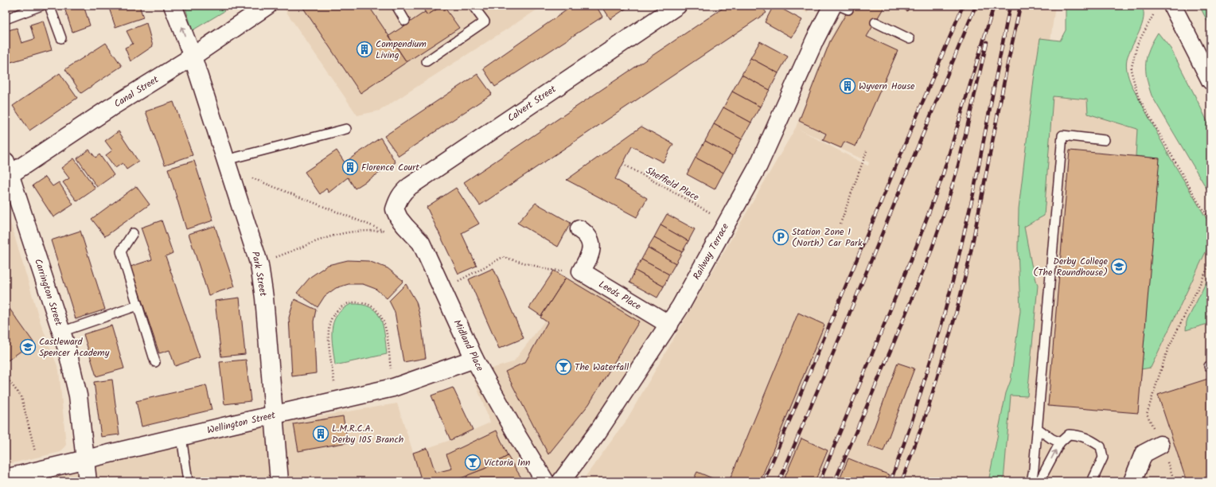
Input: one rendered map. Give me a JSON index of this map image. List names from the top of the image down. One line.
{"streets":{"street":["Canal Street","Calvert Street","Railway Terrace","Park Street","Carrington Street","Leeds Place","Midland Place","Wellington Street"],"path":["Sheffield Place"]},"crossings":[["Canal Street","Park Street"],["Canal Street","Carrington Street"],["Calvert Street","Midland Place"],["Railway Terrace","Leeds Place"],["Park Street","Wellington Street"],["Carrington Street","Wellington Street"],["Midland Place","Wellington Street"]],"places":{"building":["Compendium Living","Wyvern House","Florence Court","L.M.R.C.A. Derby 105 Branch"],"parking":["Station Zone 1 (North) Car Park"],"school or university":["Derby College (The Roundhouse)","Castleward Spencer Academy"],"bar":["The Waterfall","Victoria Inn"]}}
